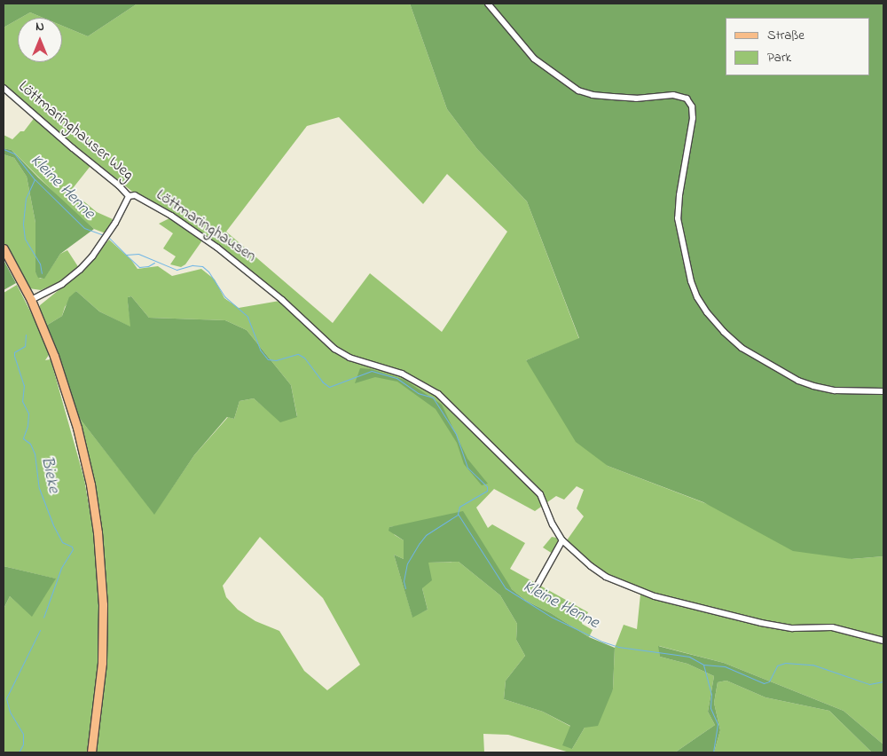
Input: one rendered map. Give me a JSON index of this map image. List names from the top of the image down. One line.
{"streets":{"street":["Löttmaringhauser Weg","Löttmaringhausen"]},"crossings":[["Löttmaringhauser Weg","Löttmaringhausen"]],"water":["Kleine Henne","Bieke"],"legend":["Straße","Park"],"north":"top"}
